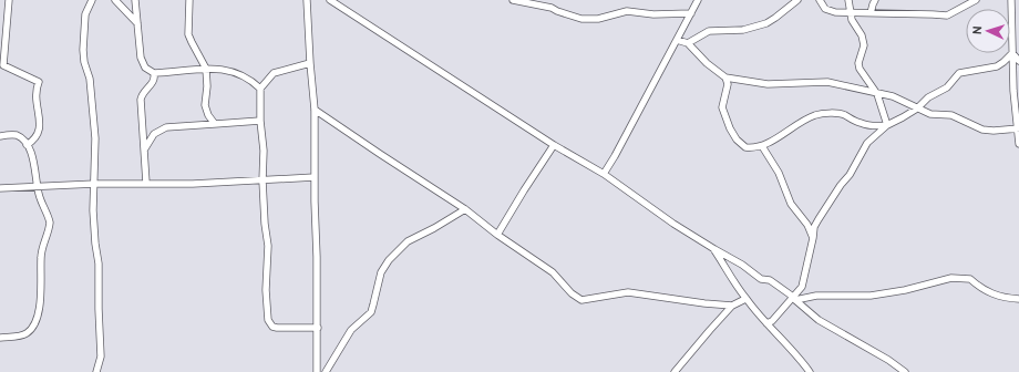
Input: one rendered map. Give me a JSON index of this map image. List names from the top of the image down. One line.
{"north":"left"}
